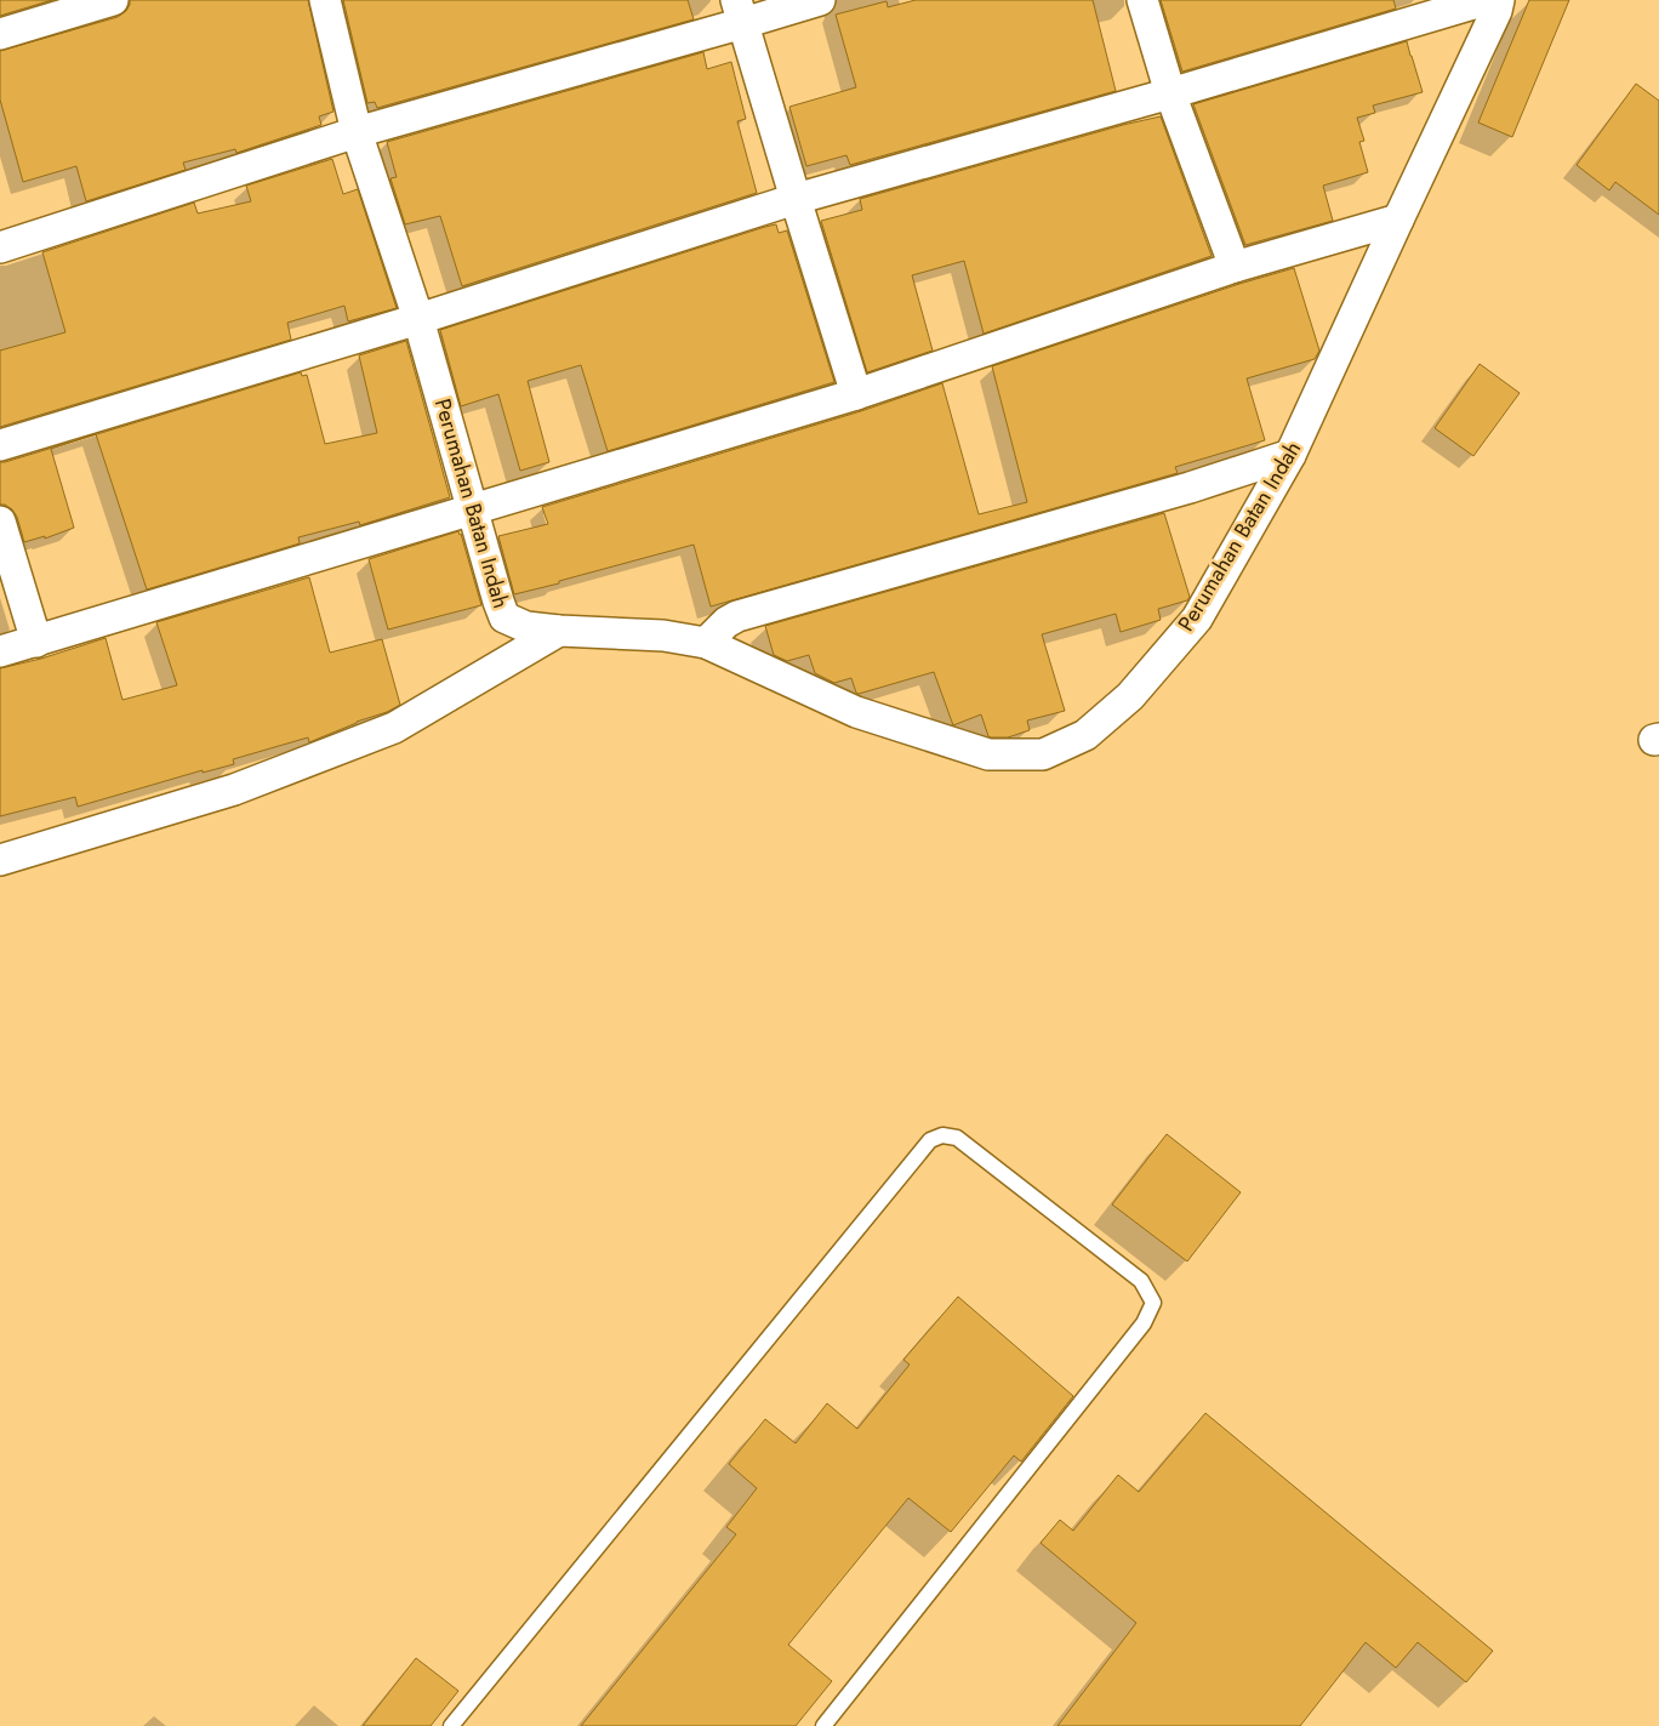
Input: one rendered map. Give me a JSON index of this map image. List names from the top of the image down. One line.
{"streets":{"street":["Perumahan Batan Indah"]}}
